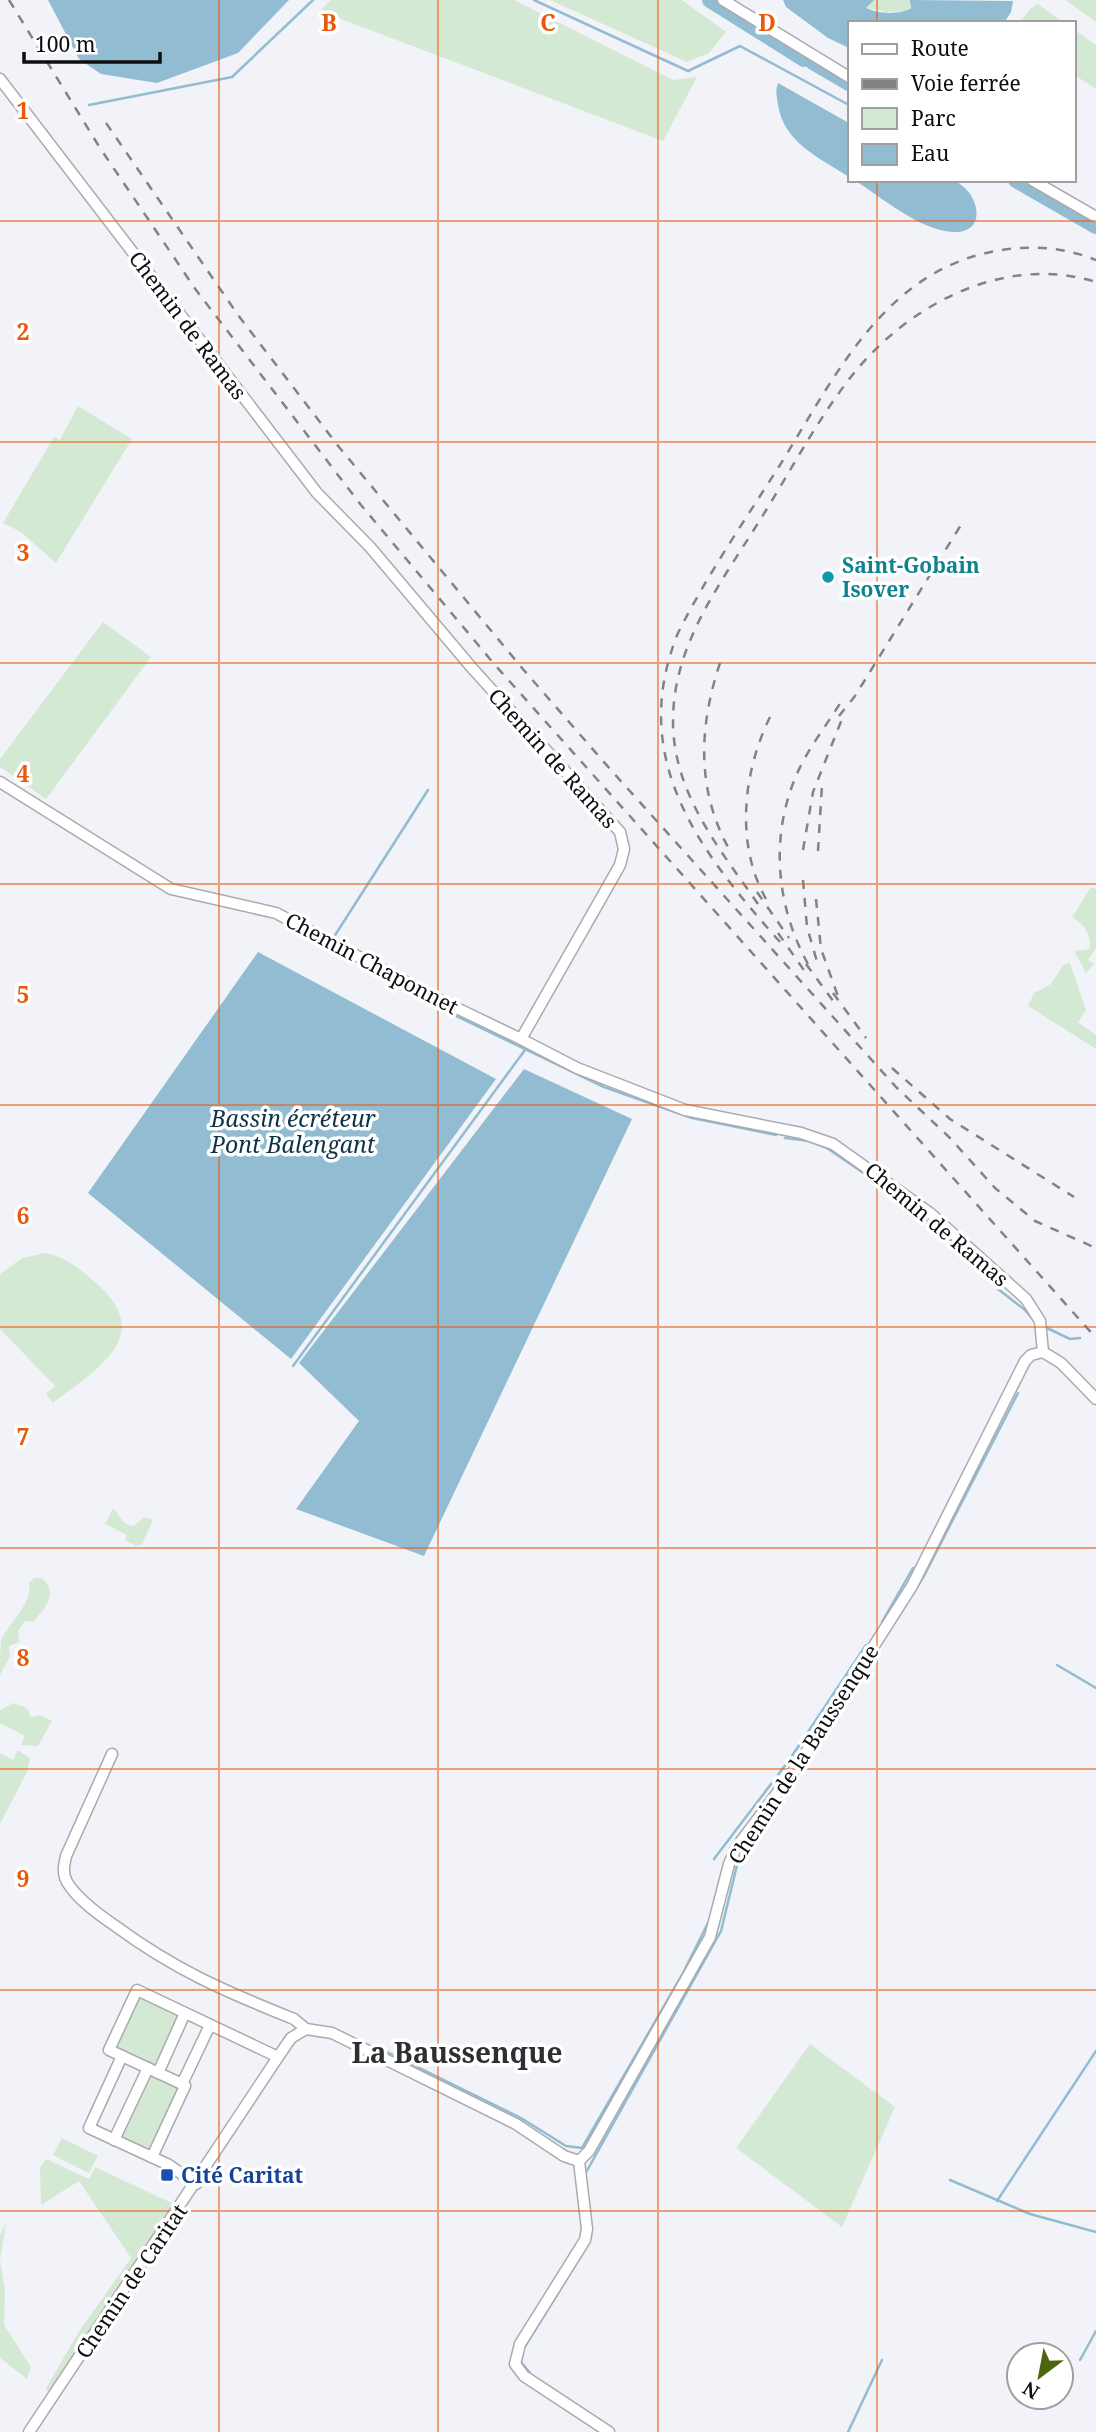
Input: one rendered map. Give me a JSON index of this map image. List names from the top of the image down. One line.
{"streets":{"street":["Chemin de Ramas","Chemin Chaponnet","Chemin de la Baussenque","Chemin de Caritat"]},"crossings":[["Chemin de Ramas","Chemin Chaponnet"],["Chemin de Ramas","Chemin de la Baussenque"]],"districts":["La Baussenque"],"water":["Bassin écréteur Pont Balengant"],"places":{"other":["Saint-Gobain Isover"],"transit":["Cité Caritat"]},"legend":["Route","Voie ferrée","Parc","Eau"],"scale_bar":"100 m","north":"bottom left","grid":{"columns":["B","C","D"],"rows":["1","2","3","4","5","6","7","8","9"]}}
